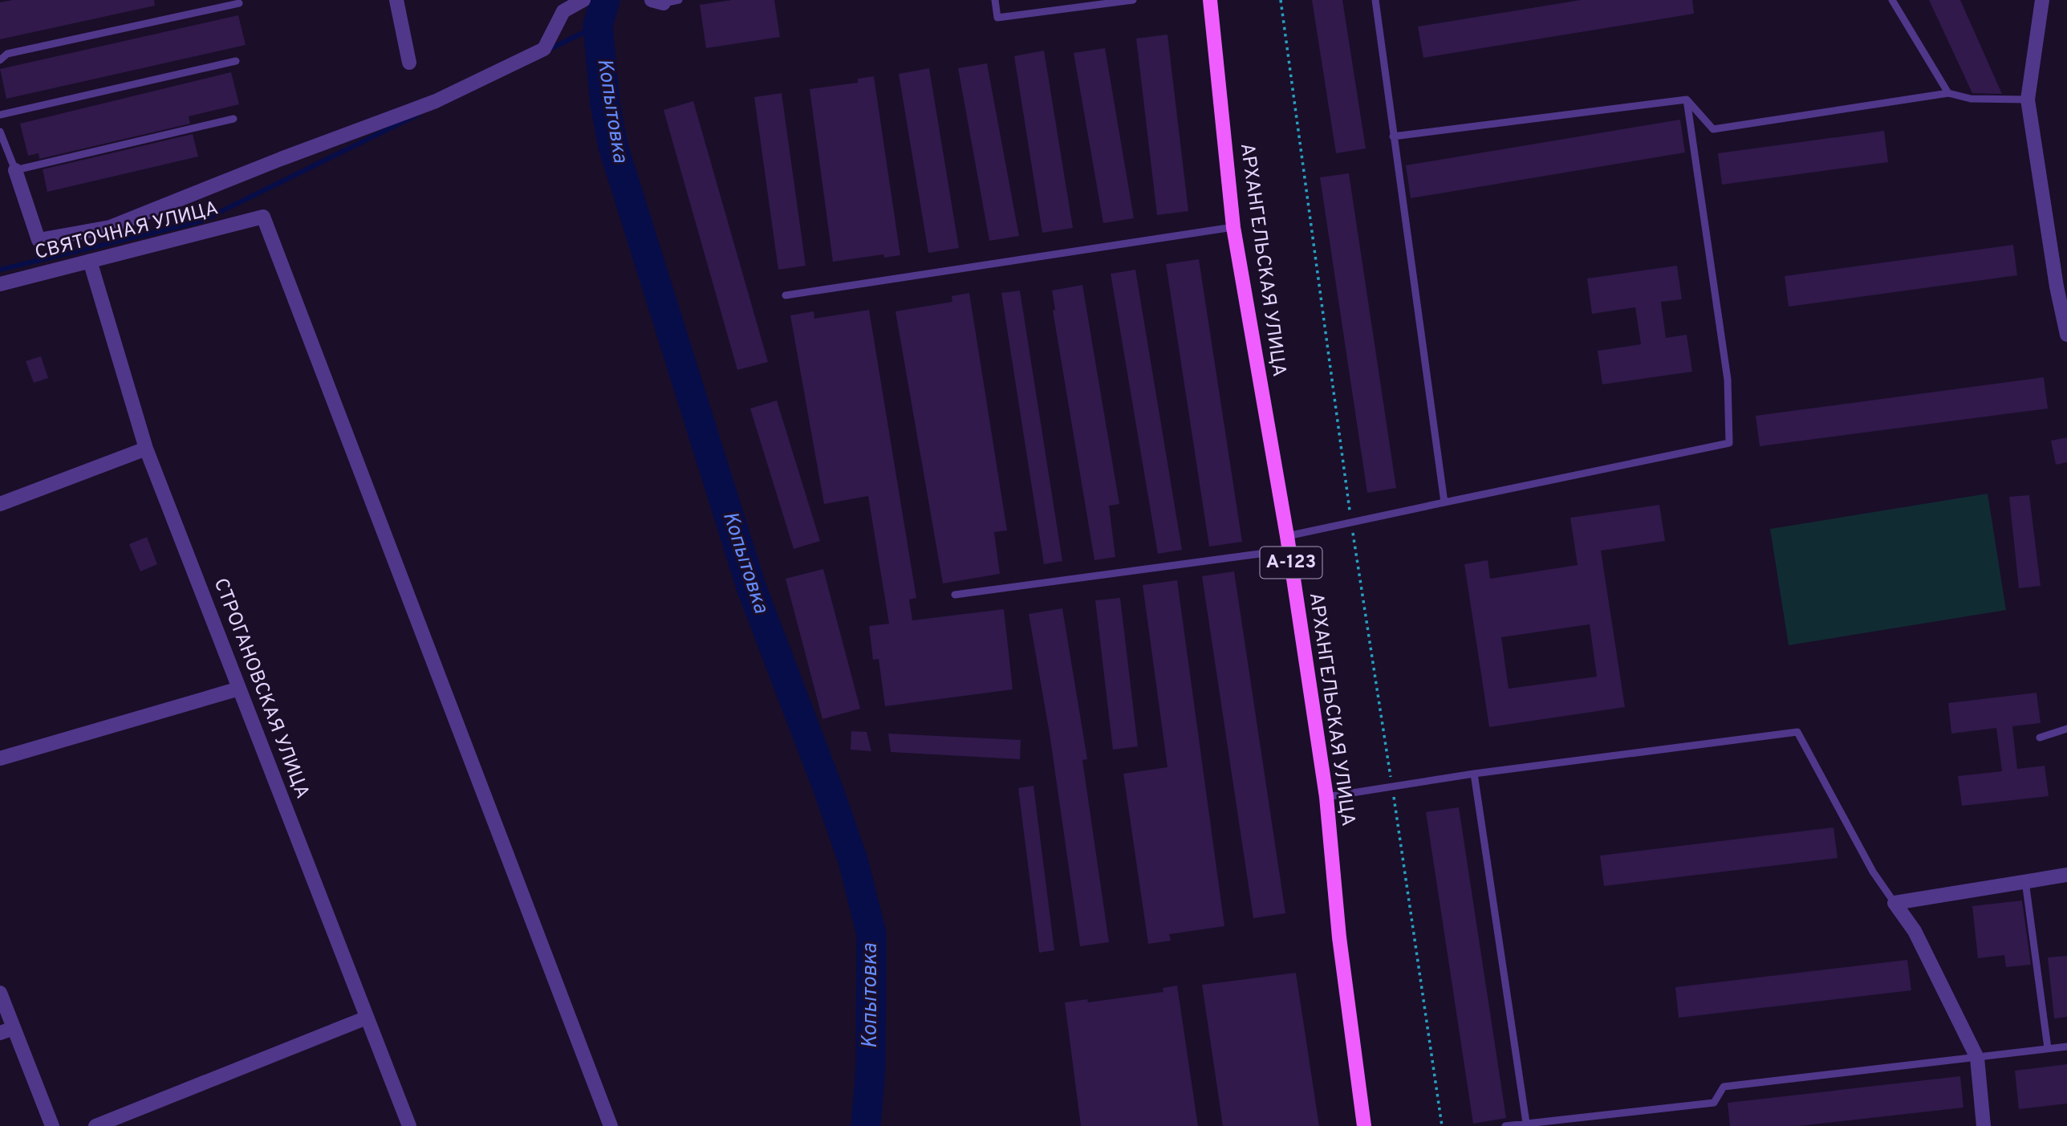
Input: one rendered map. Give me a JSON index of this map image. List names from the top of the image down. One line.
{"streets":{"main road":["АРХАНГЕЛЬСКАЯ УЛИЦА","А-123"],"street":["СВЯТОЧНАЯ УЛИЦА","СТРОГАНОВСКАЯ УЛИЦА"]},"crossings":[["СВЯТОЧНАЯ УЛИЦА","СТРОГАНОВСКАЯ УЛИЦА"]],"water":["Копытовка"]}
